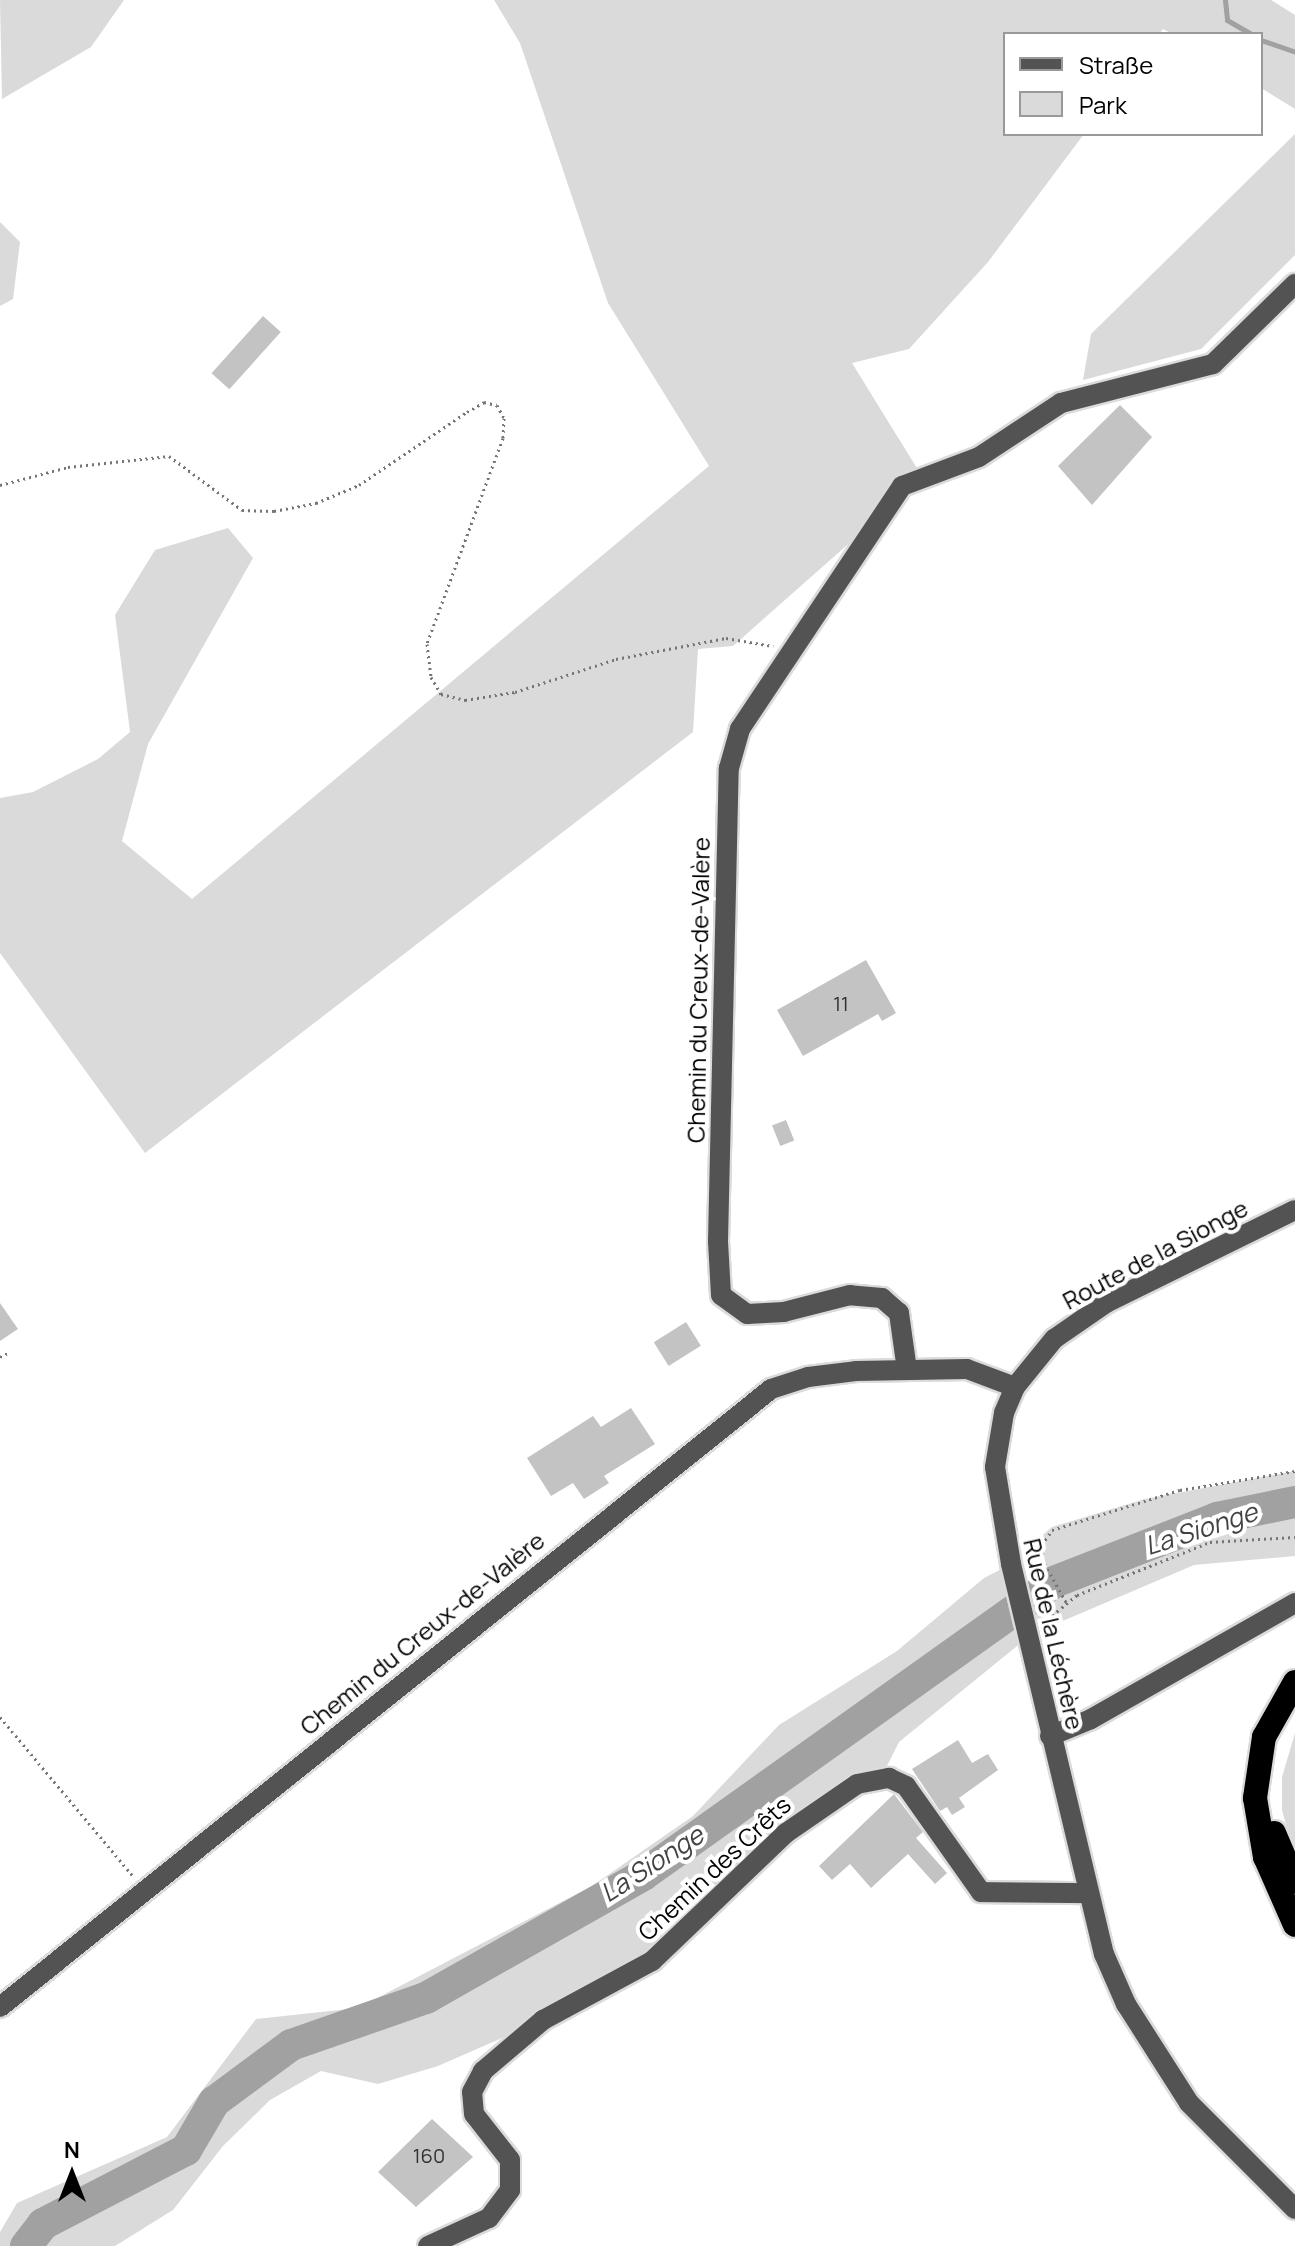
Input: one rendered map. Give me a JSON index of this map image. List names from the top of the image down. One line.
{"streets":{"street":["Chemin du Creux-de-Valère","Route de la Sionge","Rue de la Léchère","Chemin des Crêts"]},"crossings":[["Chemin du Creux-de-Valère","Route de la Sionge"],["Chemin du Creux-de-Valère","Rue de la Léchère"],["Route de la Sionge","Rue de la Léchère"],["Rue de la Léchère","Chemin des Crêts"]],"water":["La Sionge"],"house_numbers":["11","160"],"legend":["Straße","Park"],"north":"top"}
